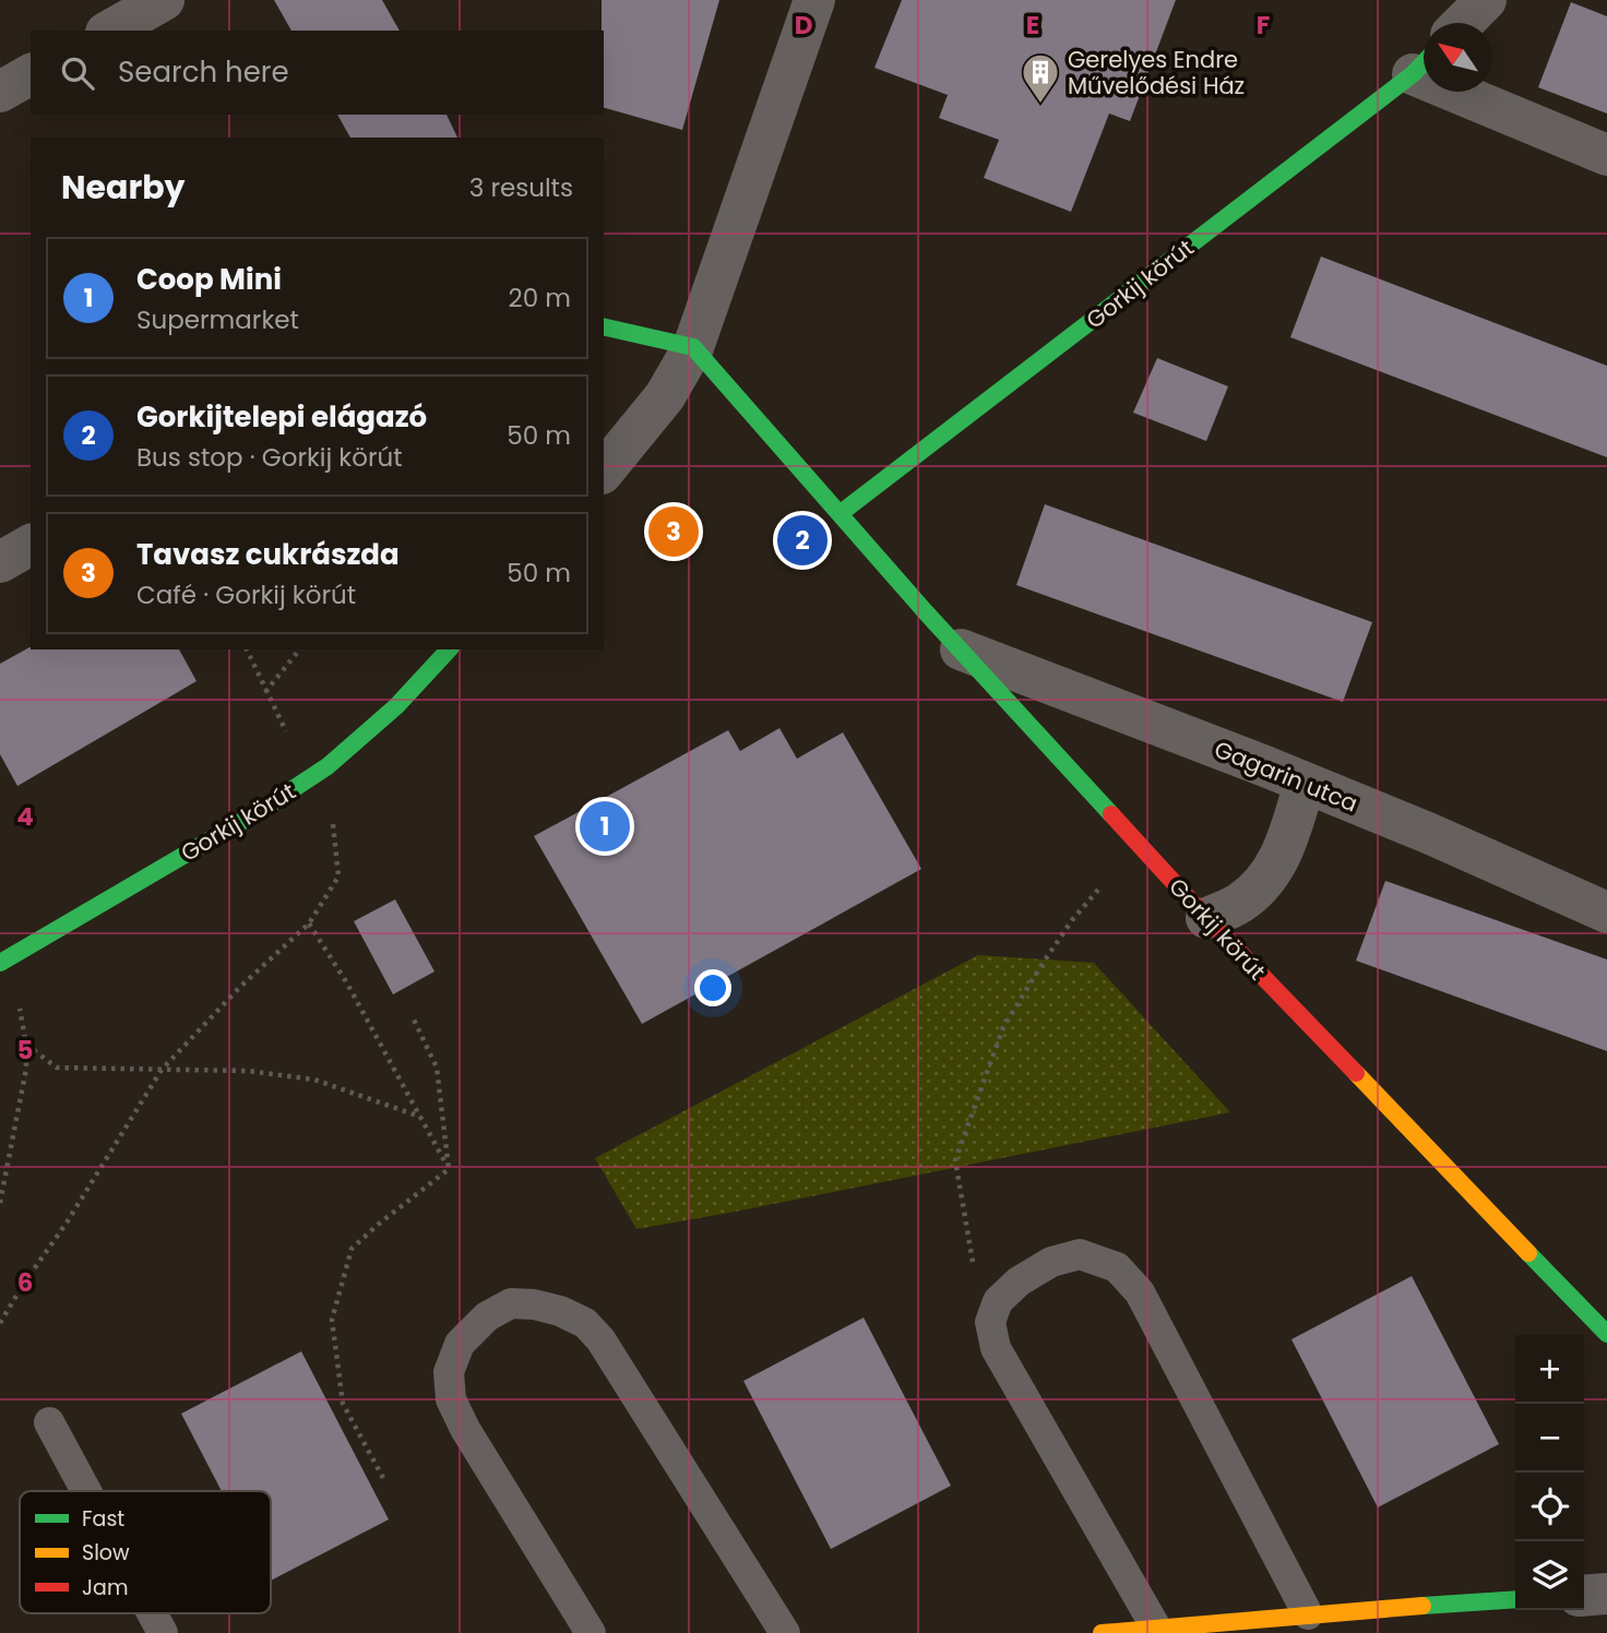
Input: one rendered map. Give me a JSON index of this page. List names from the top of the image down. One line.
{"streets":{"street":["Gorkij körút","Gagarin utca"]},"crossings":[["Gorkij körút","Gagarin utca"]],"places":{"building":["Gerelyes Endre Művelődési Ház"]},"legend":["Fast","Slow","Jam"],"north":"top left","page":{"search":"Search here","heading":["Nearby","3 results"],"list":[{"mark":"1","name":"Coop Mini","note":"Supermarket","value":"20 m"},{"mark":"2","name":"Gorkijtelepi elágazó","note":"Bus stop · Gorkij körút","value":"50 m"},{"mark":"3","name":"Tavasz cukrászda","note":"Café · Gorkij körút","value":"50 m"}],"pins":["3","2","1"],"map_buttons":["+","−"]},"grid":{"columns":["D","E","F"],"rows":["4","5","6"]}}
